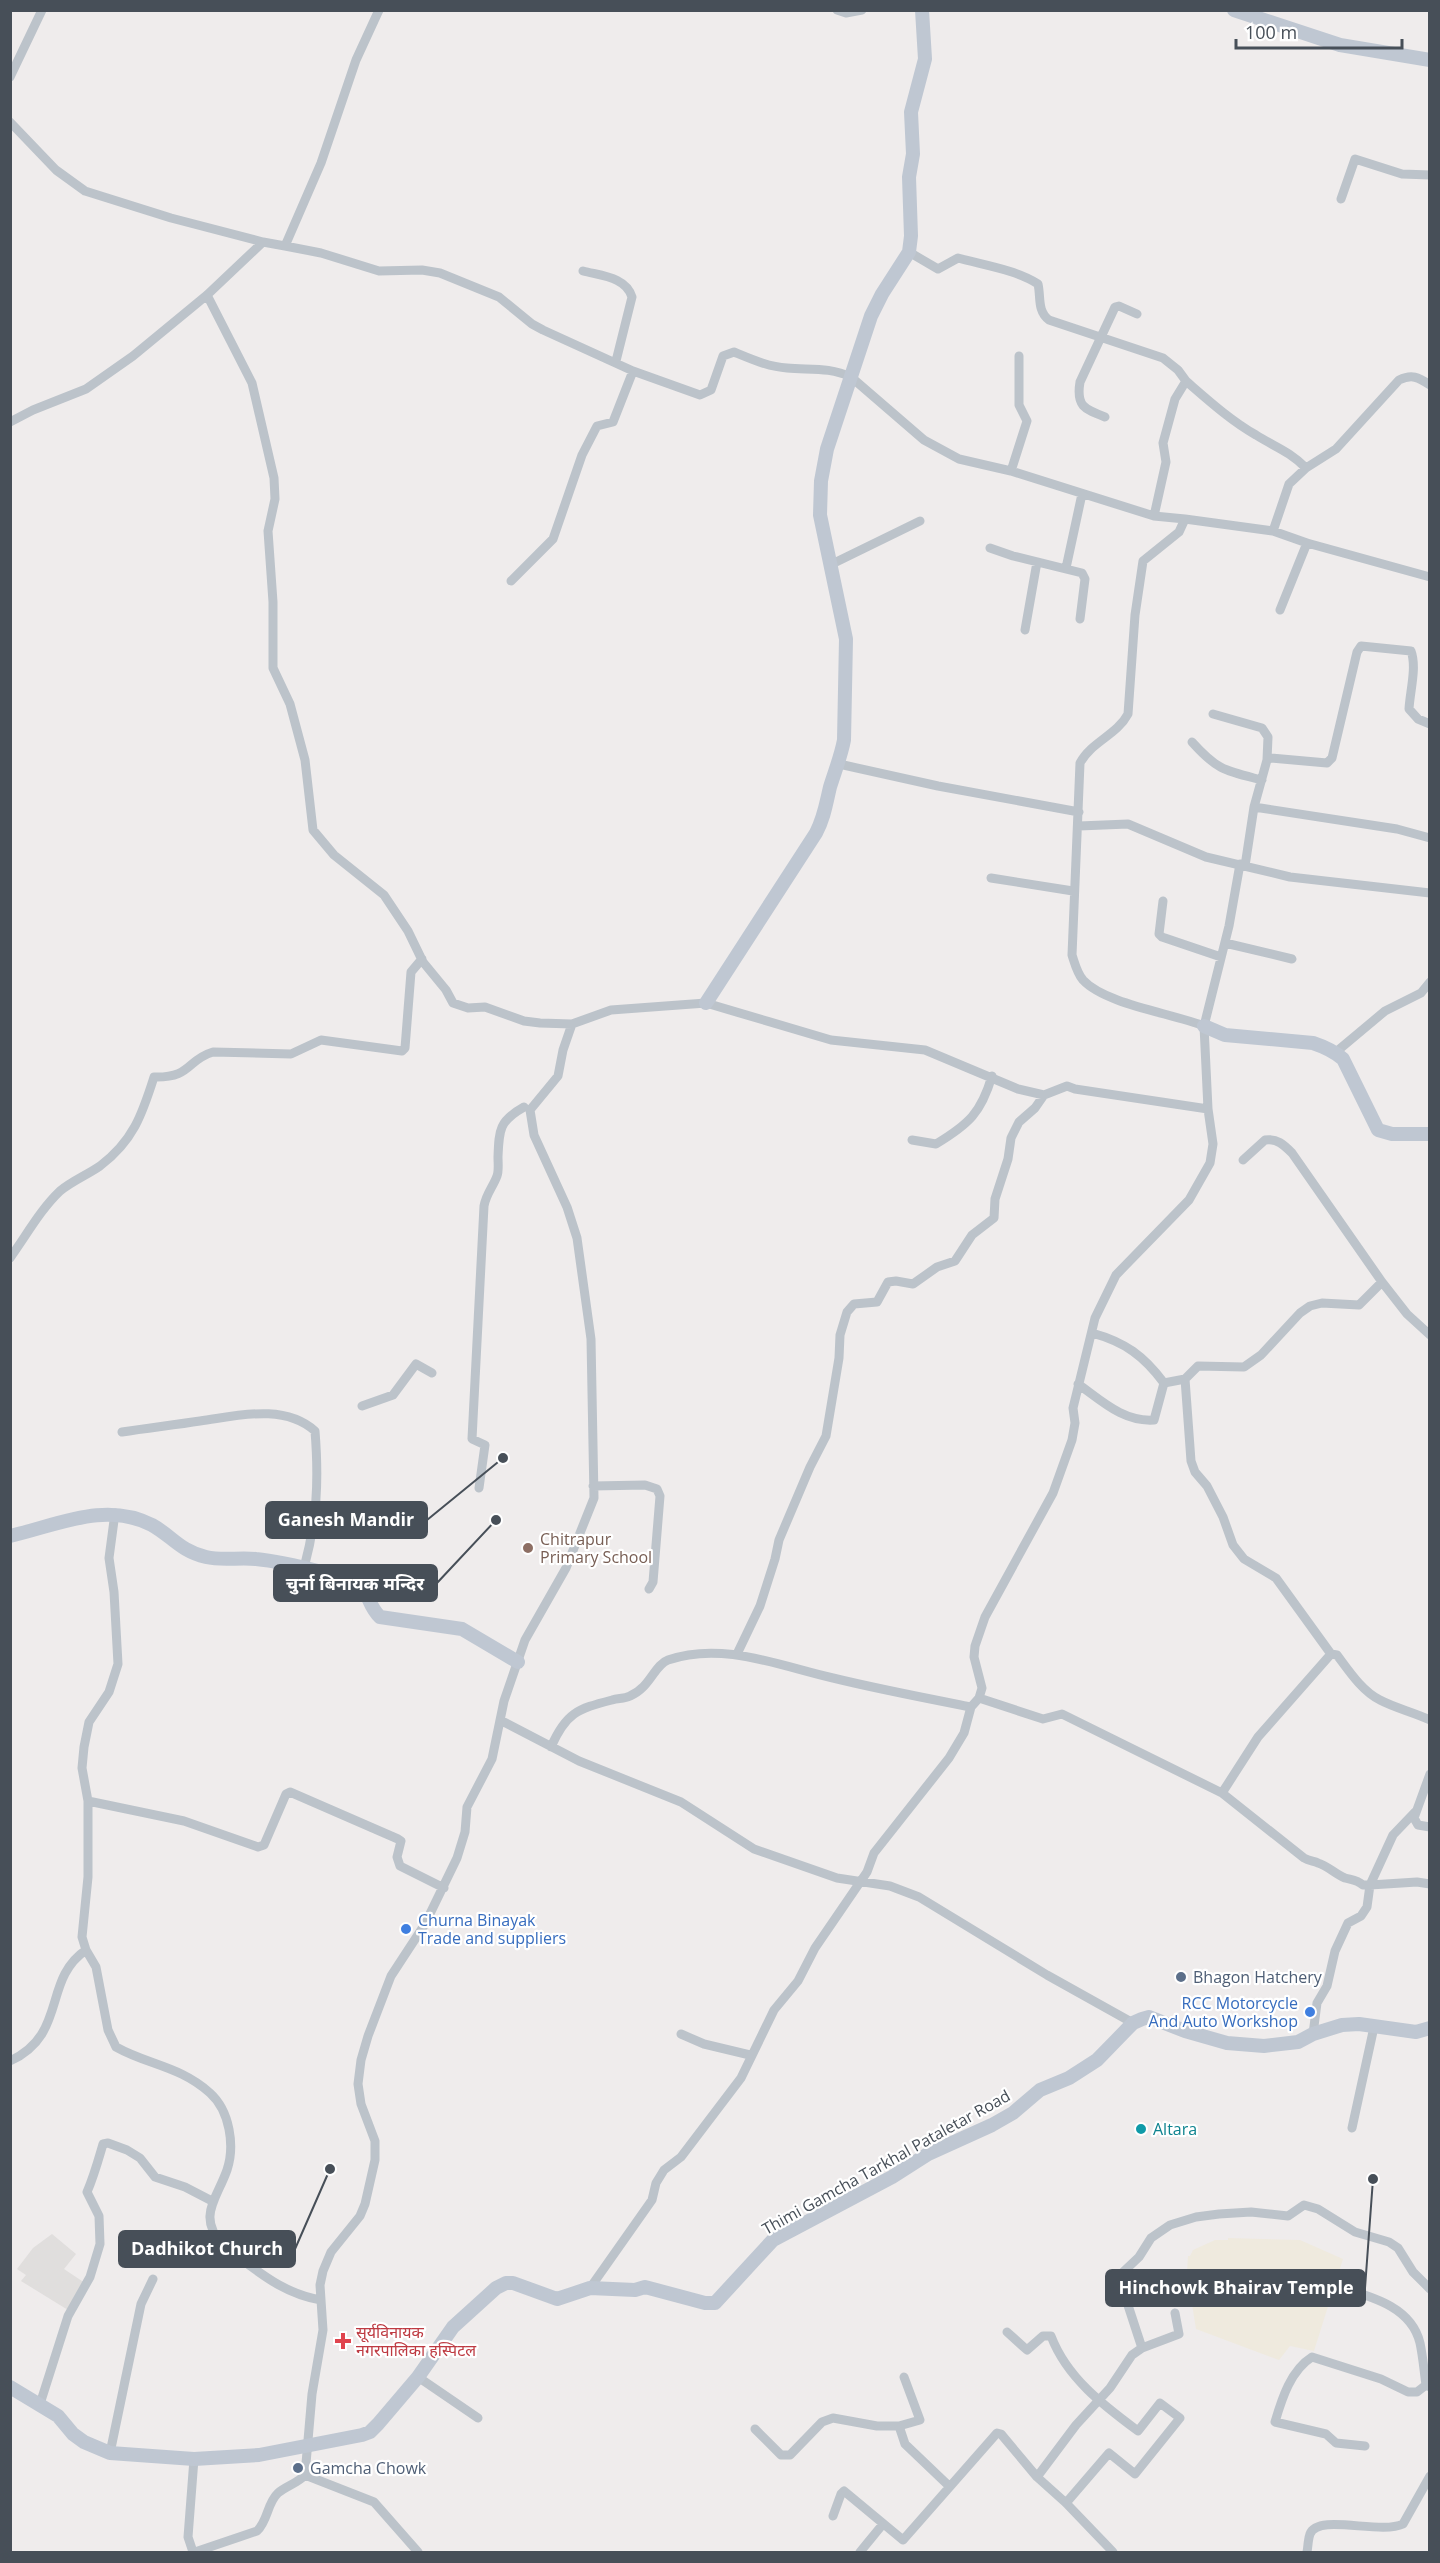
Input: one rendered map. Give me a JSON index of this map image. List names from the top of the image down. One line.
{"streets":{"street":["Thimi Gamcha Tarkhal Pataletar Road"]},"places":{"other":["Ganesh Mandir","चुर्ना बिनायक मन्दिर","Chitrapur Primary School","Churna Binayak Trade and suppliers","Bhagon Hatchery","RCC Motorcycle And Auto Workshop","Altara","Dadhikot Church","Hinchowk Bhairav Temple","Gamcha Chowk"],"health":["सूर्यविनायक नगरपालिका हस्पिटल"]},"scale_bar":"100 m"}
